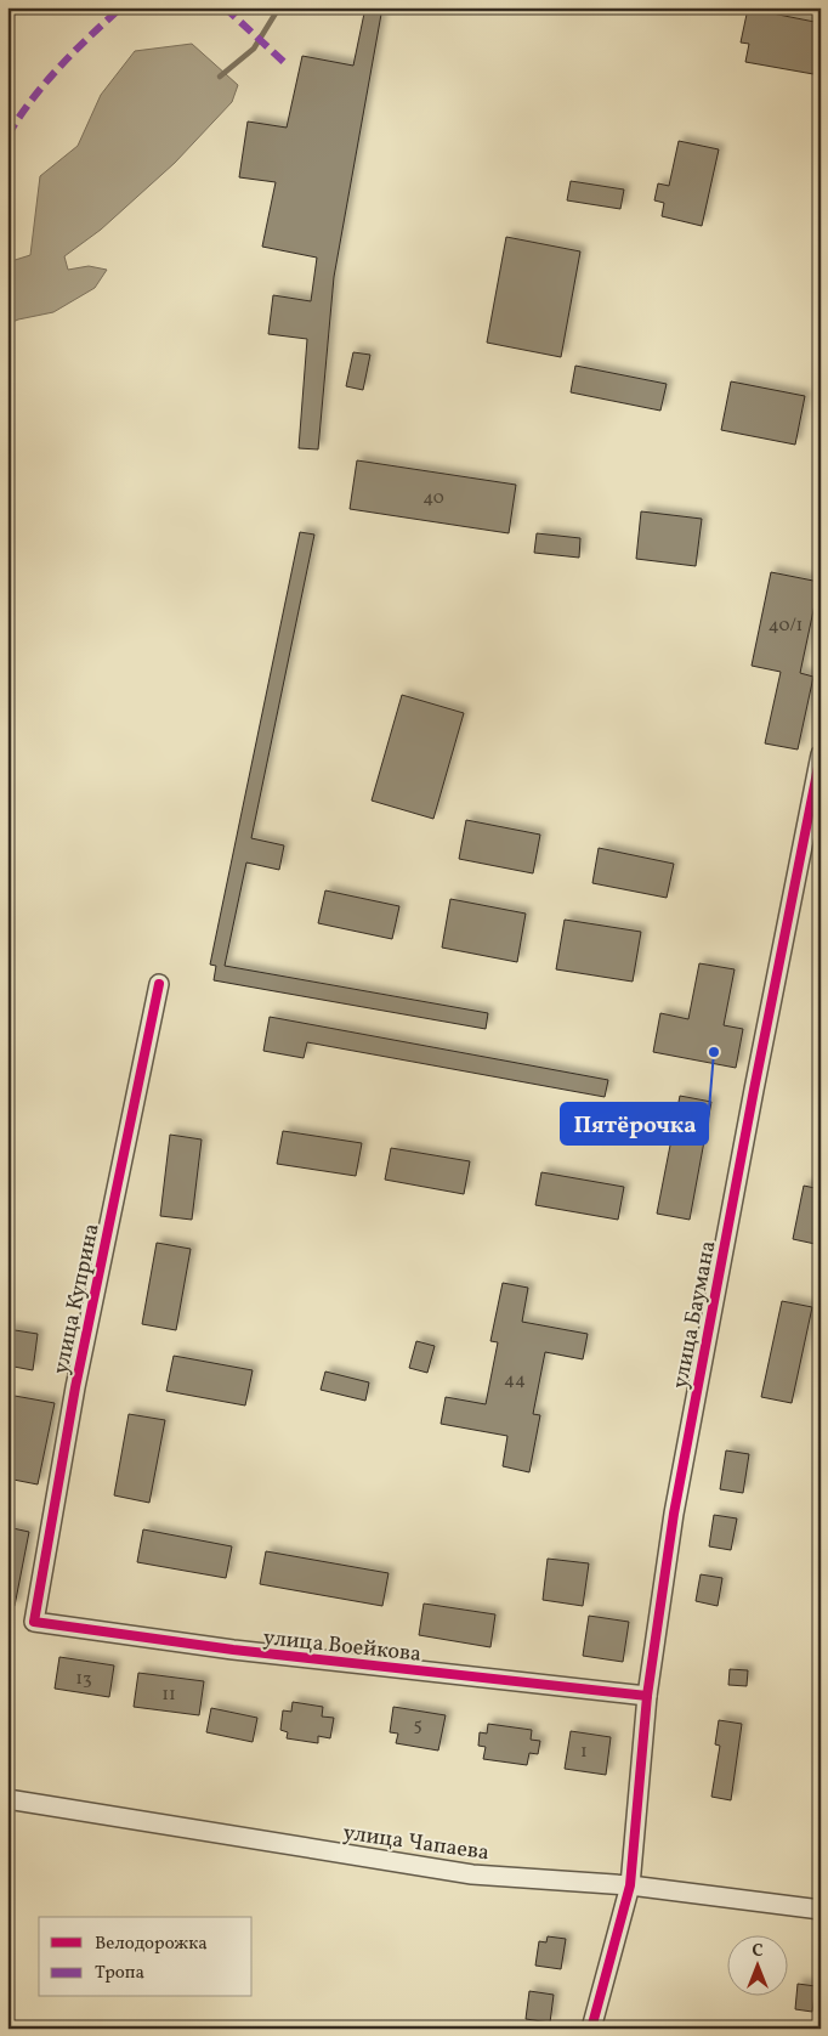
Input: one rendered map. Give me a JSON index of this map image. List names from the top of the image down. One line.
{"streets":{"street":["улица Куприна","улица Баумана","улица Воейкова","улица Чапаева"]},"crossings":[["улица Куприна","улица Воейкова"],["улица Баумана","улица Воейкова"],["улица Баумана","улица Чапаева"]],"places":["Пятёрочка"],"house_numbers":["40","40/1","44","13","11","5","1"],"legend":["Велодорожка","Тропа"],"north":"top"}
